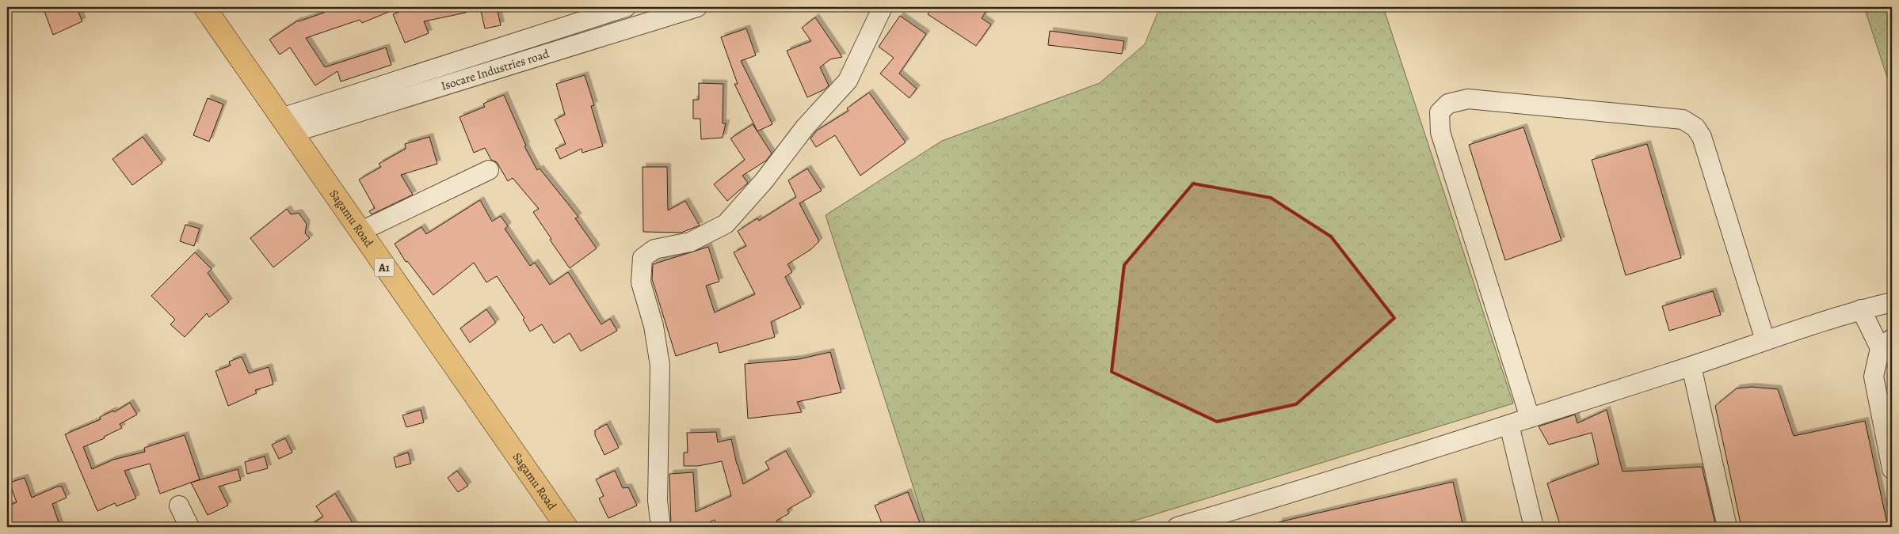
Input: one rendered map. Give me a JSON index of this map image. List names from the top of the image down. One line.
{"streets":{"highway":["Sagamu Road","A1"],"street":["Isocare Industries road"]},"crossings":[["Isocare Industries road","Sagamu Road"]]}
